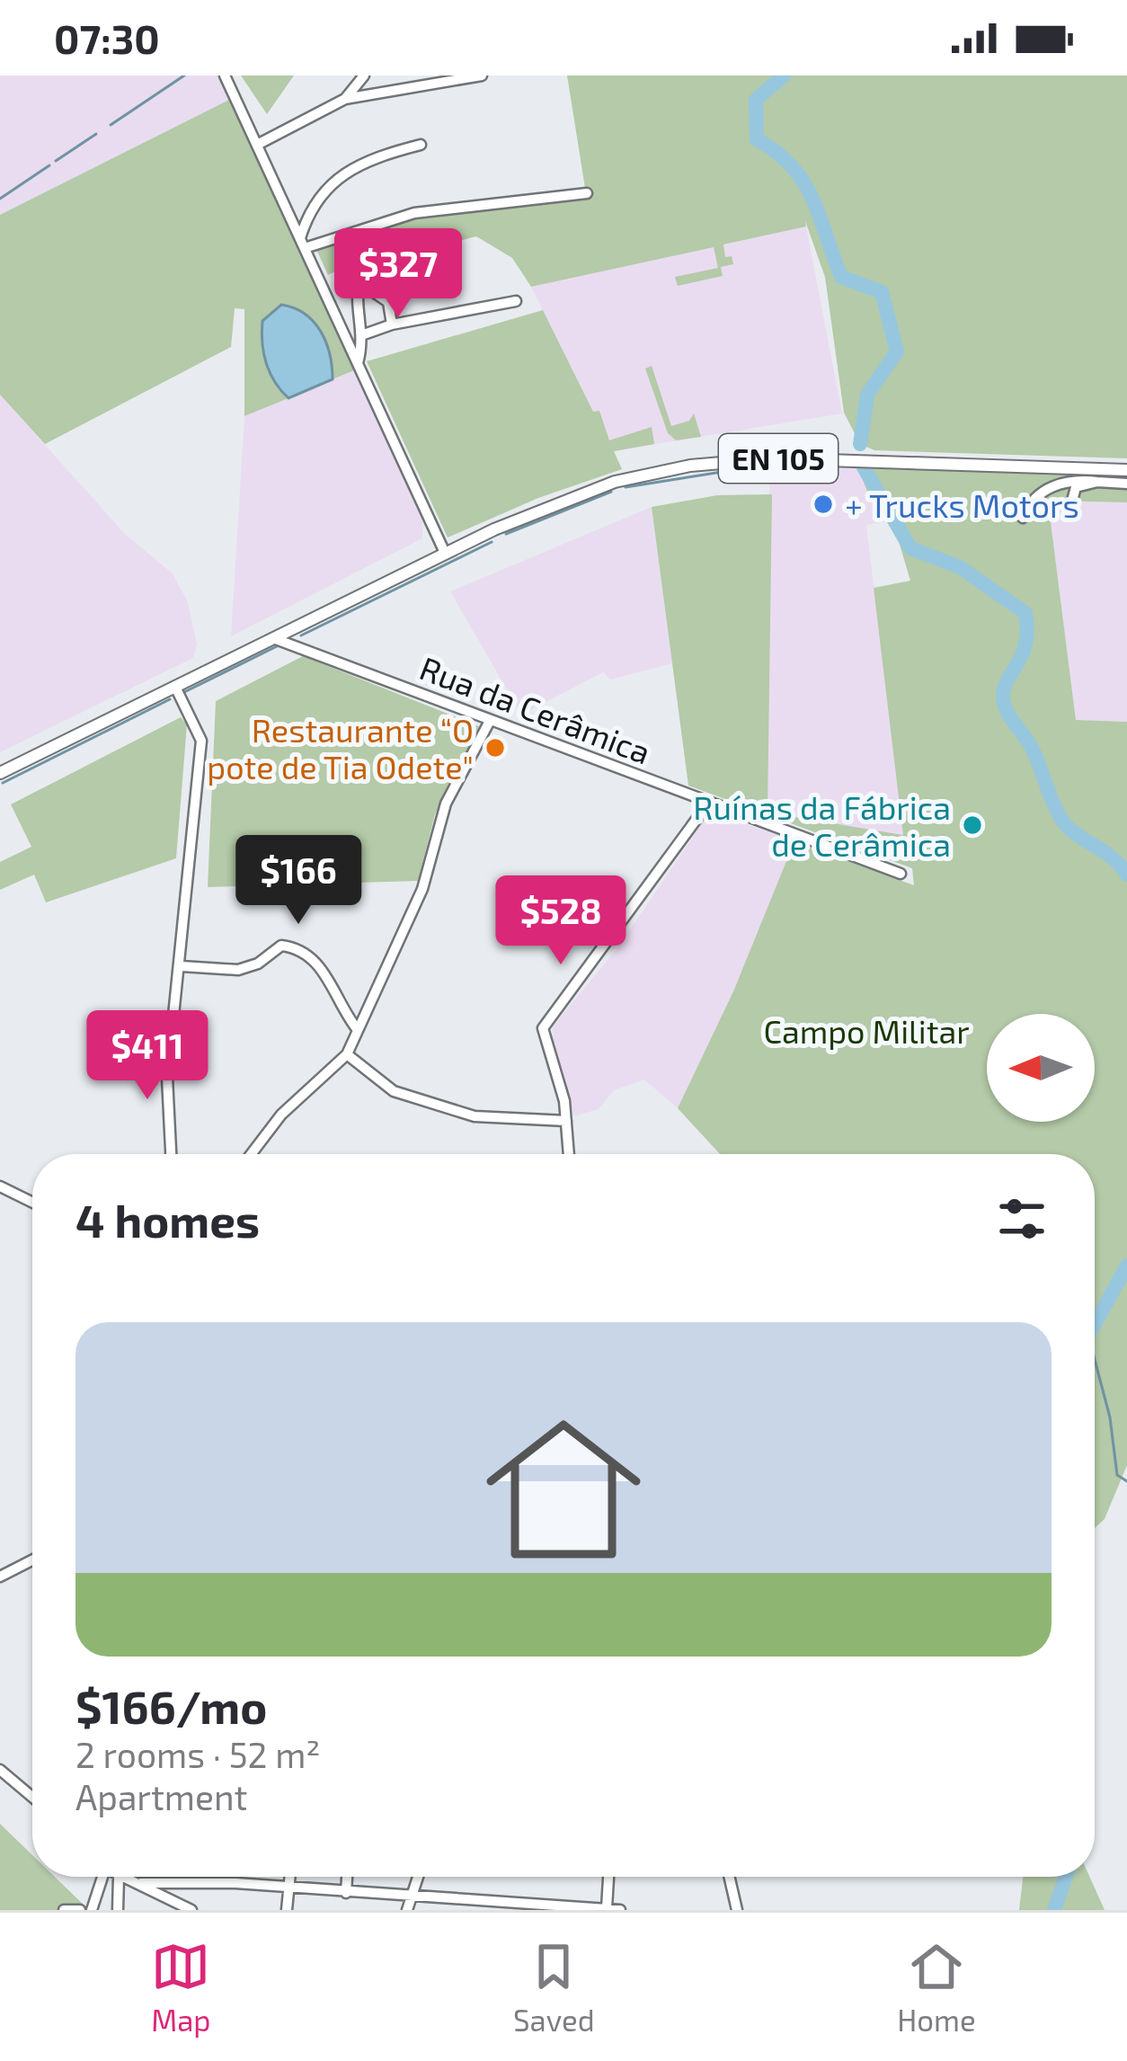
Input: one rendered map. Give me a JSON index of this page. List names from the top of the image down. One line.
{"streets":{"main road":["EN 105"],"street":["Rua da Cerâmica"]},"crossings":[["EN 105","Rua da Cerâmica"]],"parks":["Campo Militar"],"places":["+ Trucks Motors","Restaurante “O pote de Tia Odete\"","Ruínas da Fábrica de Cerâmica"],"north":"left","page":{"status":"07:30","price":["$327","$166","$528","$411"],"heading":"4 homes","list":[{"name":"$166/mo","note":"2 rooms · 52 m² · Apartment"}],"tabs":["Map","Saved","Home"]}}
